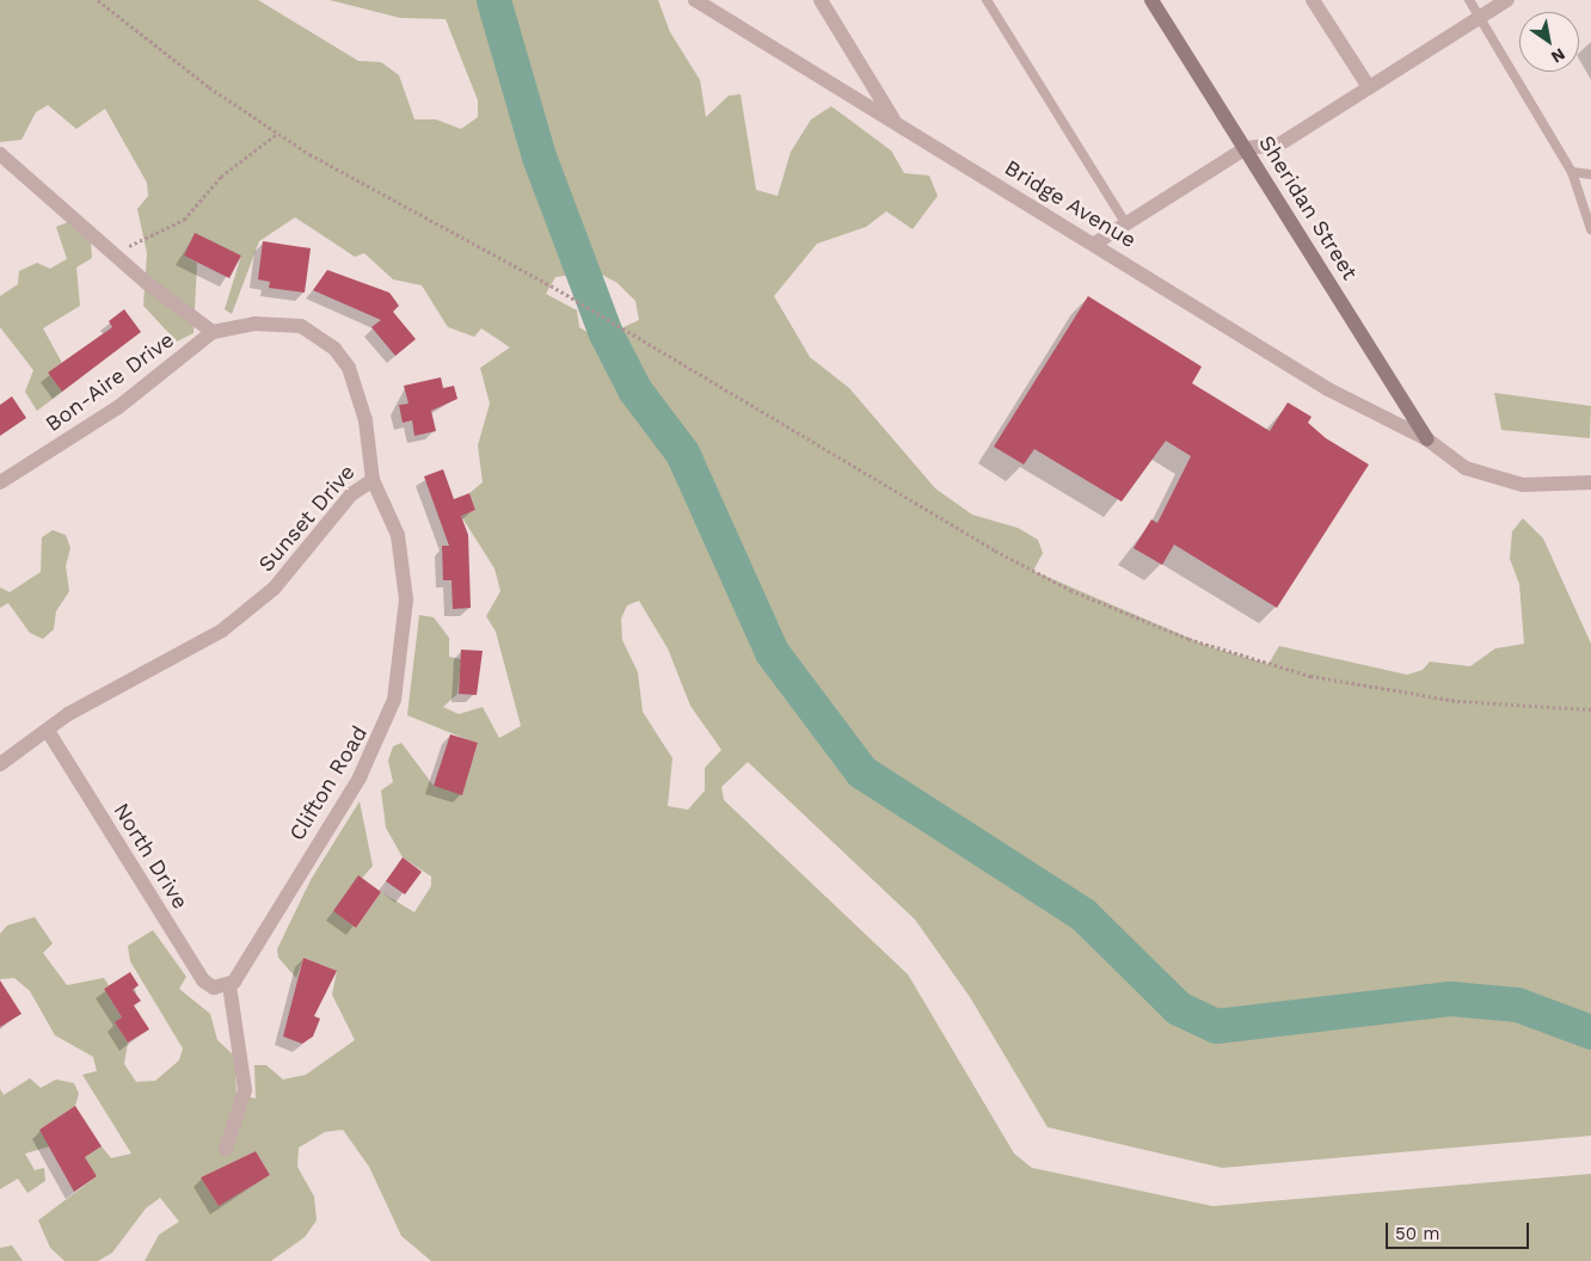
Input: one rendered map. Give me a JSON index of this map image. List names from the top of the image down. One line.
{"streets":{"street":["Bridge Avenue","Sheridan Street","Bon-Aire Drive","Sunset Drive","Clifton Road","North Drive"]},"crossings":[["Bridge Avenue","Sheridan Street"],["Bon-Aire Drive","Sunset Drive"],["Sunset Drive","Clifton Road"],["Sunset Drive","North Drive"],["Clifton Road","North Drive"]],"scale_bar":"50 m","north":"bottom right"}
